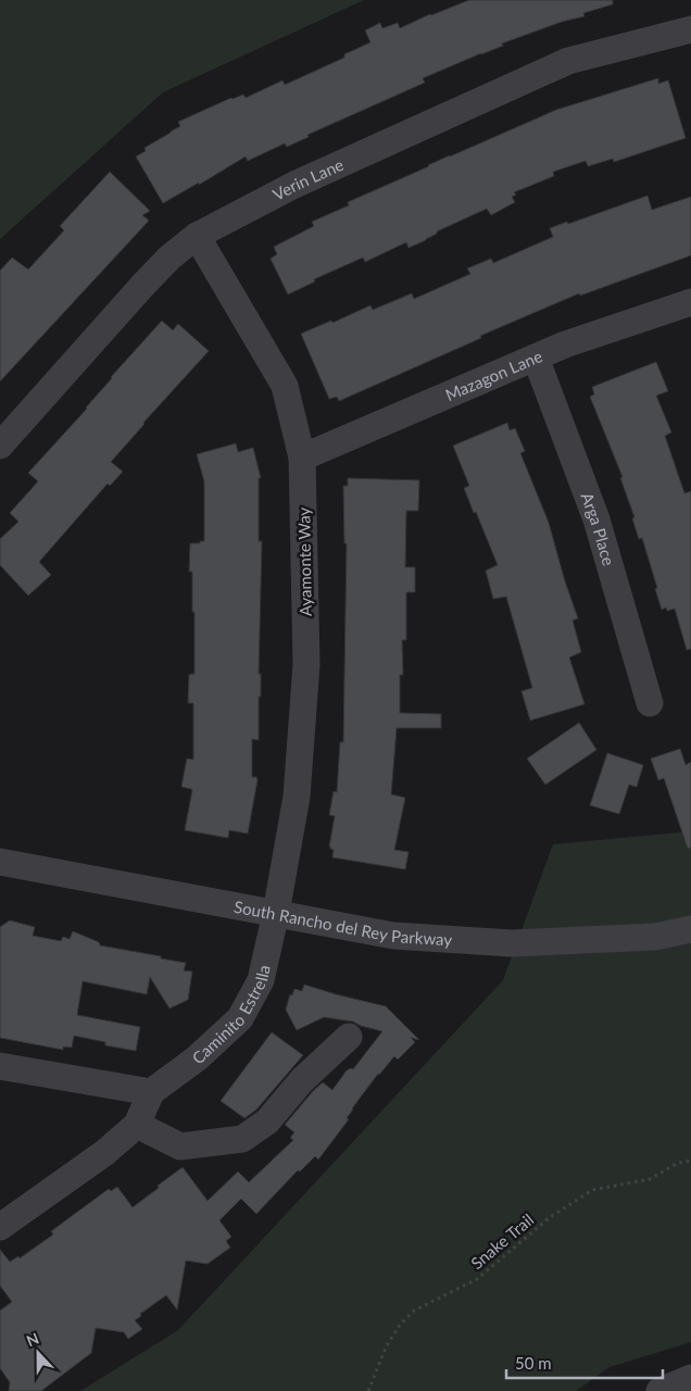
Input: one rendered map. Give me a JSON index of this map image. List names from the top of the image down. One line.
{"streets":{"street":["Verin Lane","Mazagon Lane","Arga Place","Ayamonte Way","South Rancho del Rey Parkway","Caminito Estrella"],"path":["Snake Trail"]},"crossings":[["Verin Lane","Ayamonte Way"],["Mazagon Lane","Arga Place"],["Mazagon Lane","Ayamonte Way"],["Ayamonte Way","South Rancho del Rey Parkway"],["Ayamonte Way","Caminito Estrella"],["South Rancho del Rey Parkway","Caminito Estrella"]],"scale_bar":"50 m","north":"top"}
